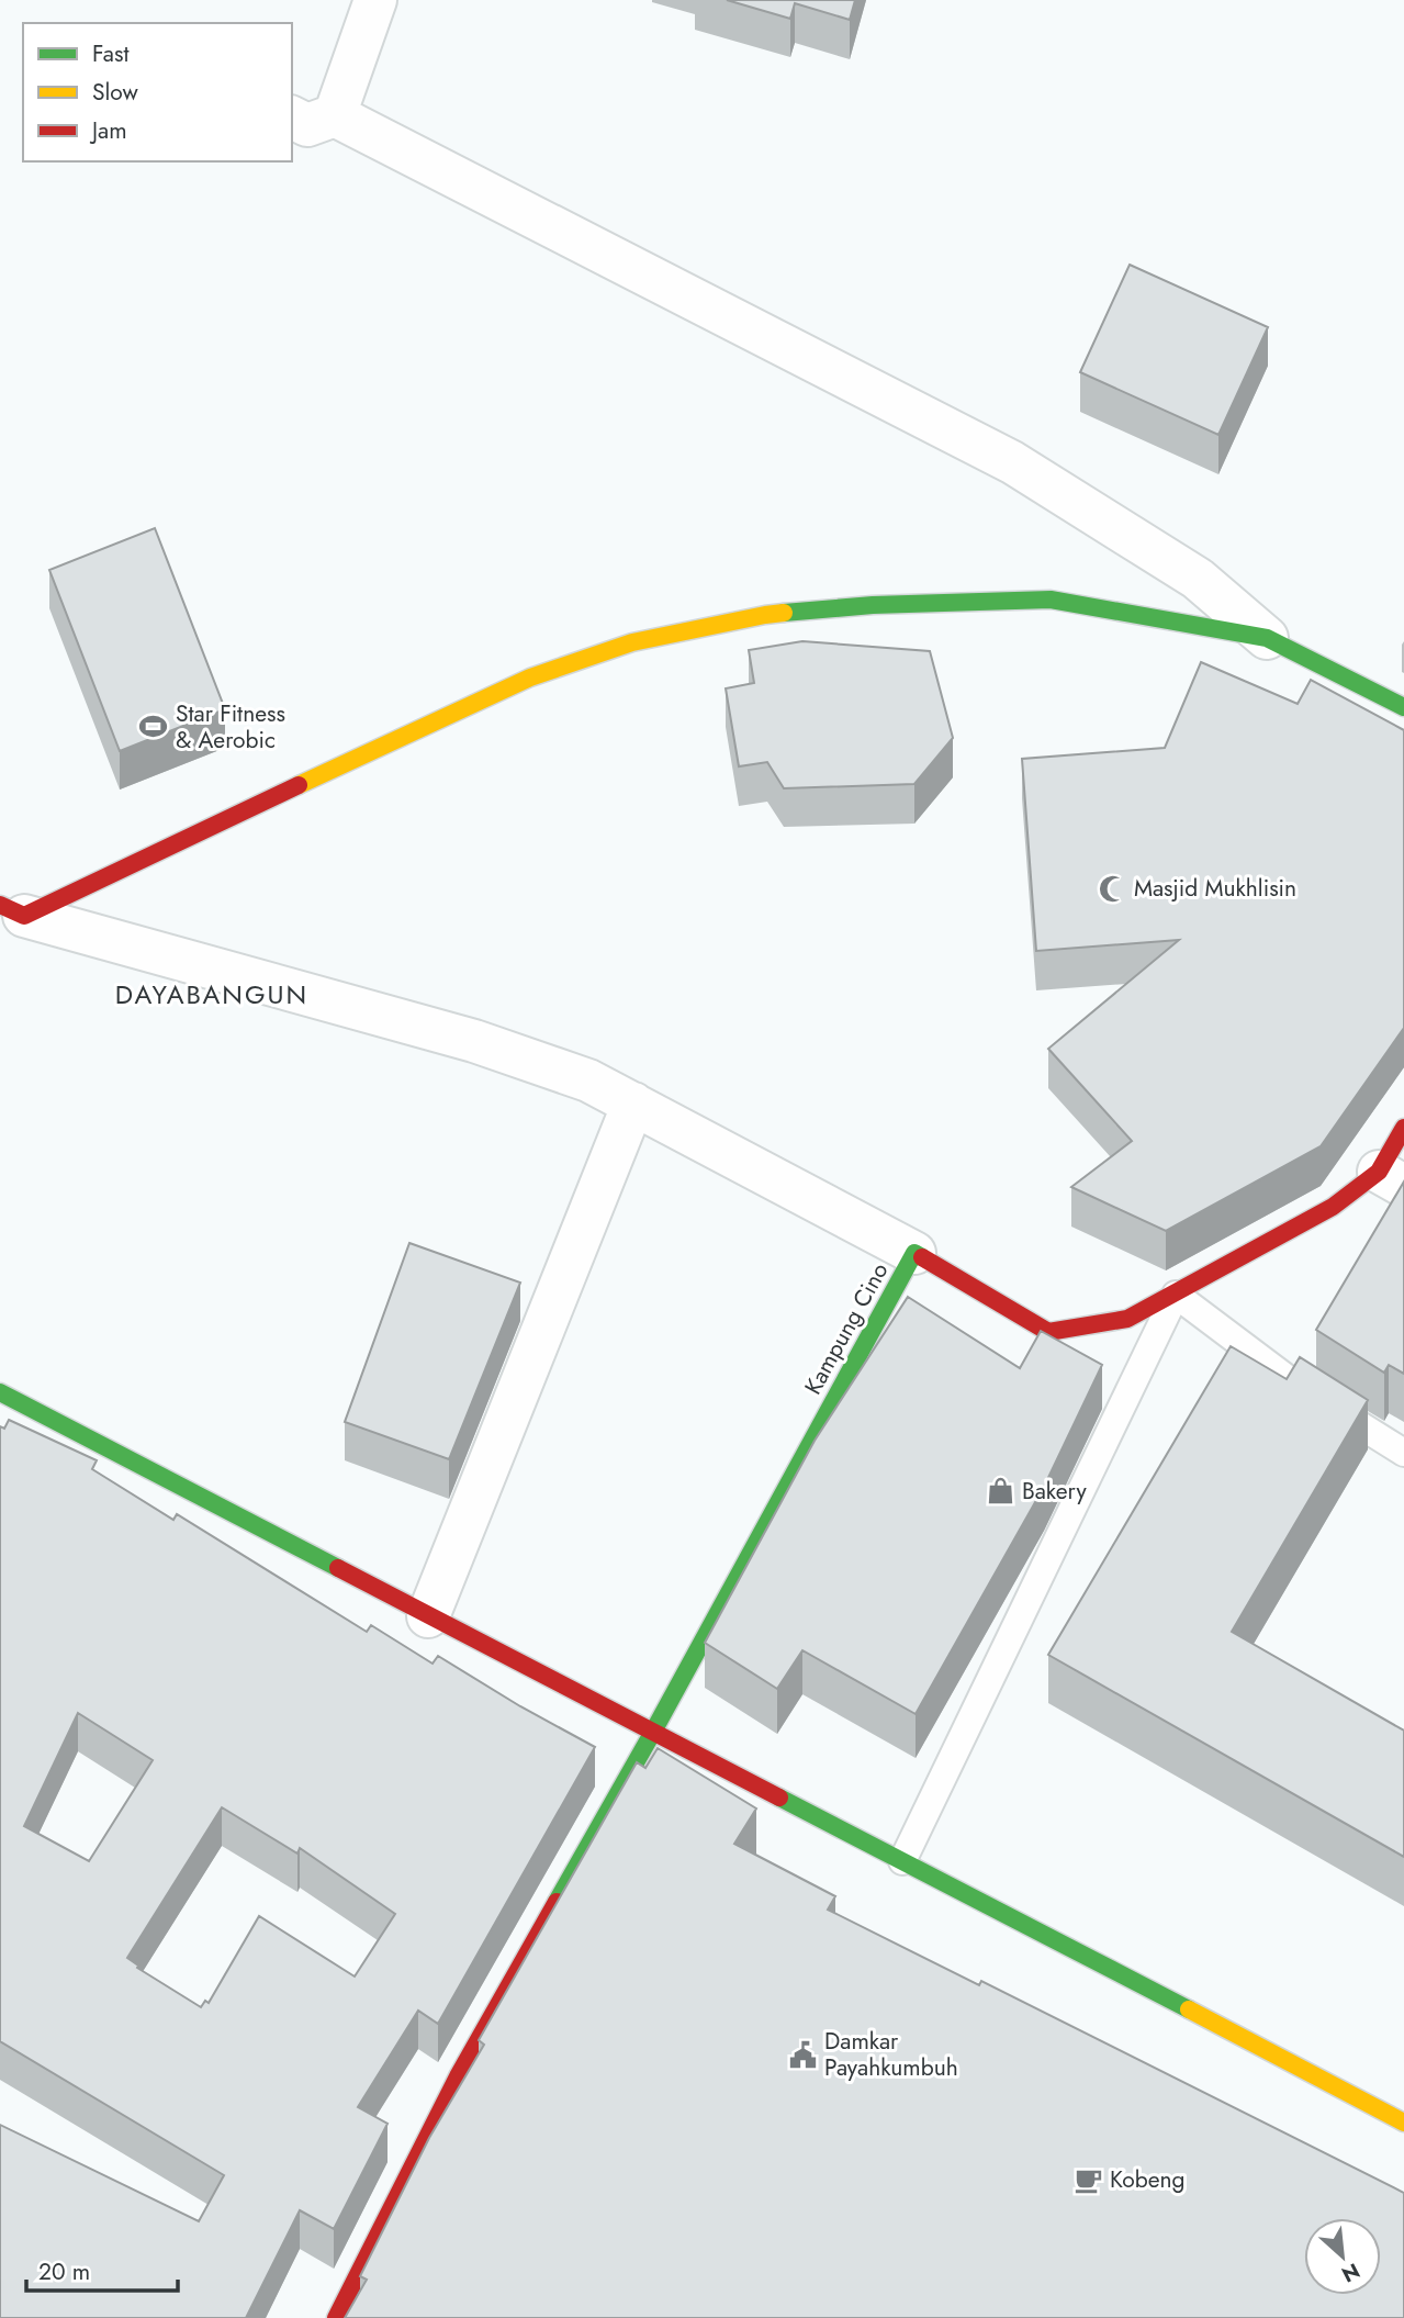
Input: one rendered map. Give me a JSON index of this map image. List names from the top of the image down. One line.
{"streets":{"street":["Kampung Cino"]},"districts":["DAYABANGUN"],"places":{"sports":["Star Fitness & Aerobic"],"mosque":["Masjid Mukhlisin"],"shop":["Bakery"],"public building":["Damkar Payahkumbuh"],"cafe":["Kobeng"]},"legend":["Fast","Slow","Jam"],"scale_bar":"20 m","north":"bottom right"}
